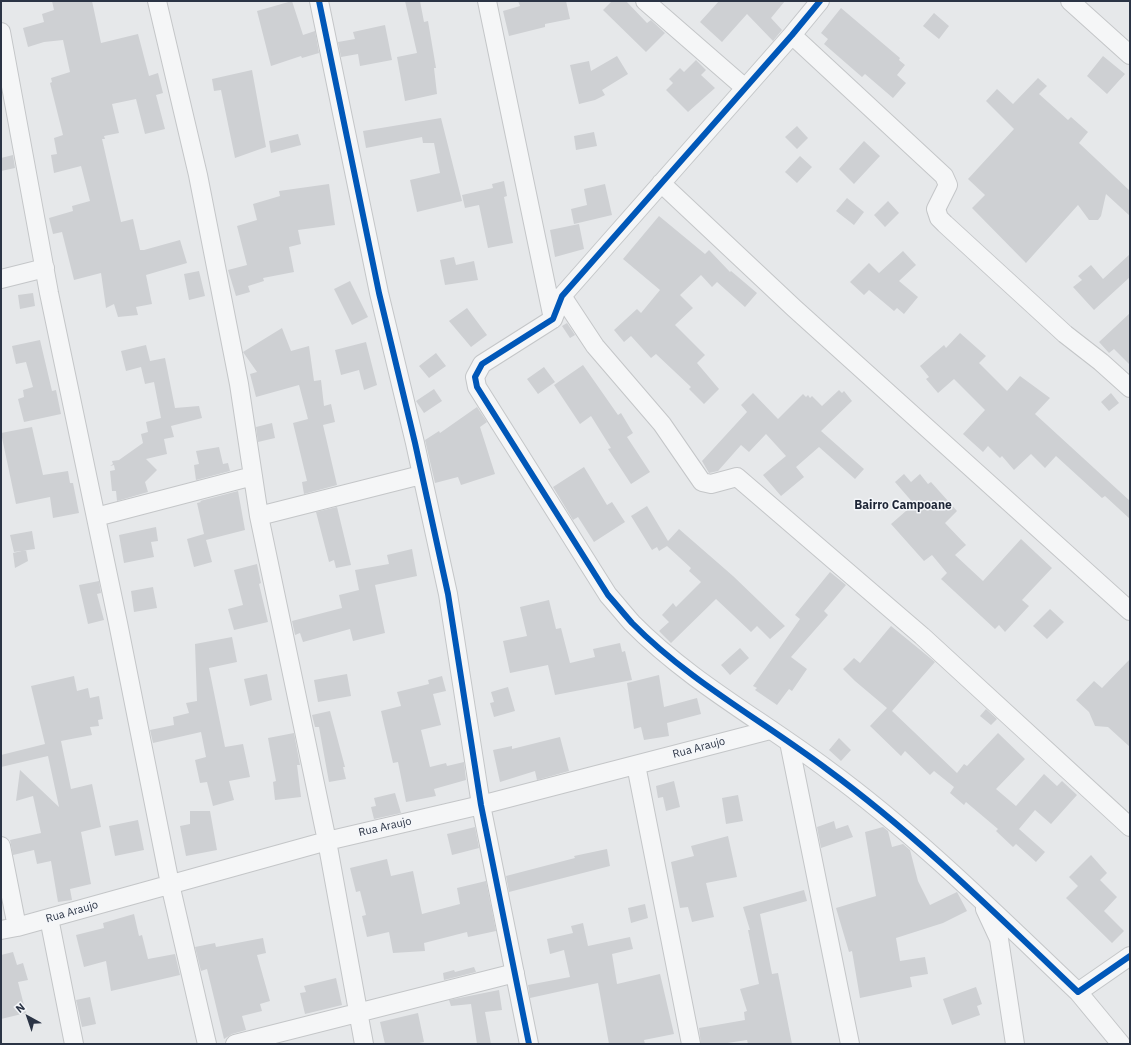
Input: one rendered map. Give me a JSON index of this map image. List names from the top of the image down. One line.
{"streets":{"street":["Rua Araujo"]},"districts":["Bairro Campoane"],"north":"top left"}
